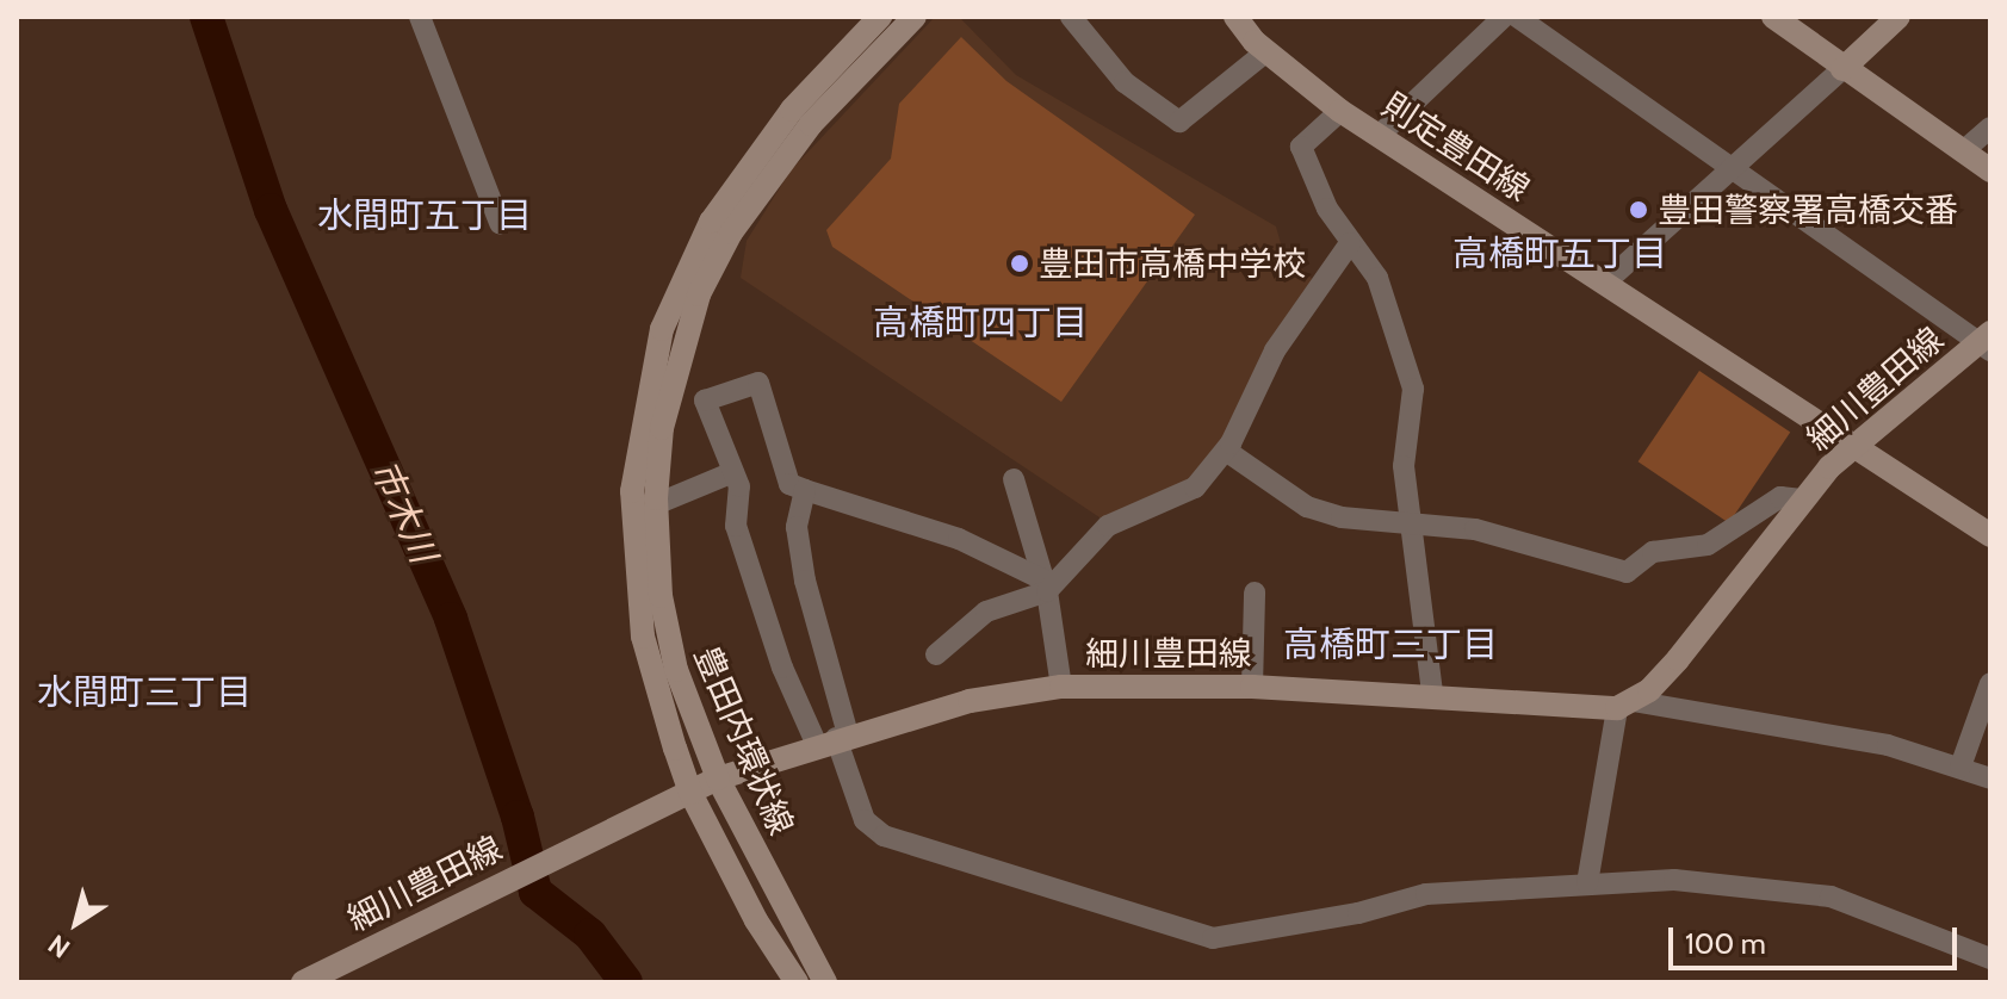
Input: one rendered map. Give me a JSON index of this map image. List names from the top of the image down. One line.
{"streets":{"main road":["則定豊田線","細川豊田線","豊田内環状線"]},"crossings":[["則定豊田線","細川豊田線"],["細川豊田線","豊田内環状線"]],"districts":["水間町五丁目","高橋町五丁目","高橋町四丁目","高橋町三丁目","水間町三丁目"],"water":["市木川"],"places":["豊田警察署高橋交番","豊田市高橋中学校"],"scale_bar":"100 m","north":"bottom left"}
